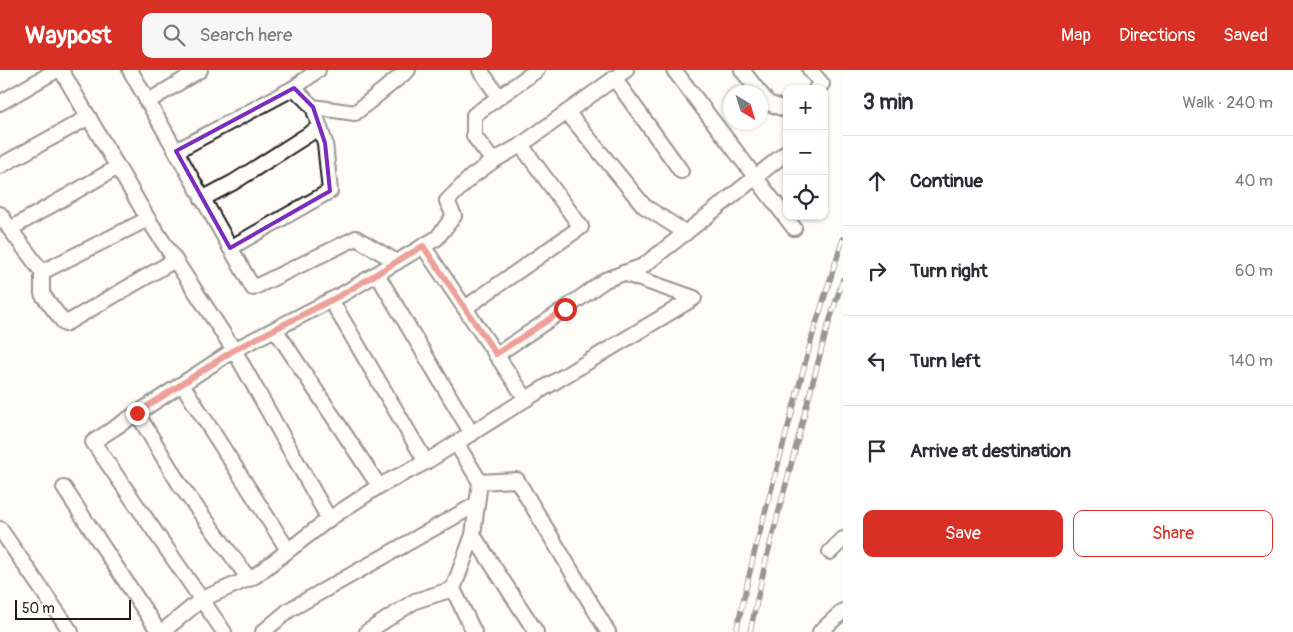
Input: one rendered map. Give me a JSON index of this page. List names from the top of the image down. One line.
{"scale_bar":"50 m","north":"bottom right","page":{"header":"Waypost","search":"Search here","nav":["Map","Directions","Saved"],"heading":["3 min","Walk · 240 m"],"map_buttons":["+","−"],"list":[["Continue","40 m"],["Turn right","60 m"],["Turn left","140 m"],"Arrive at destination"],"buttons":["Save","Share"],"scale":"50 m"}}
